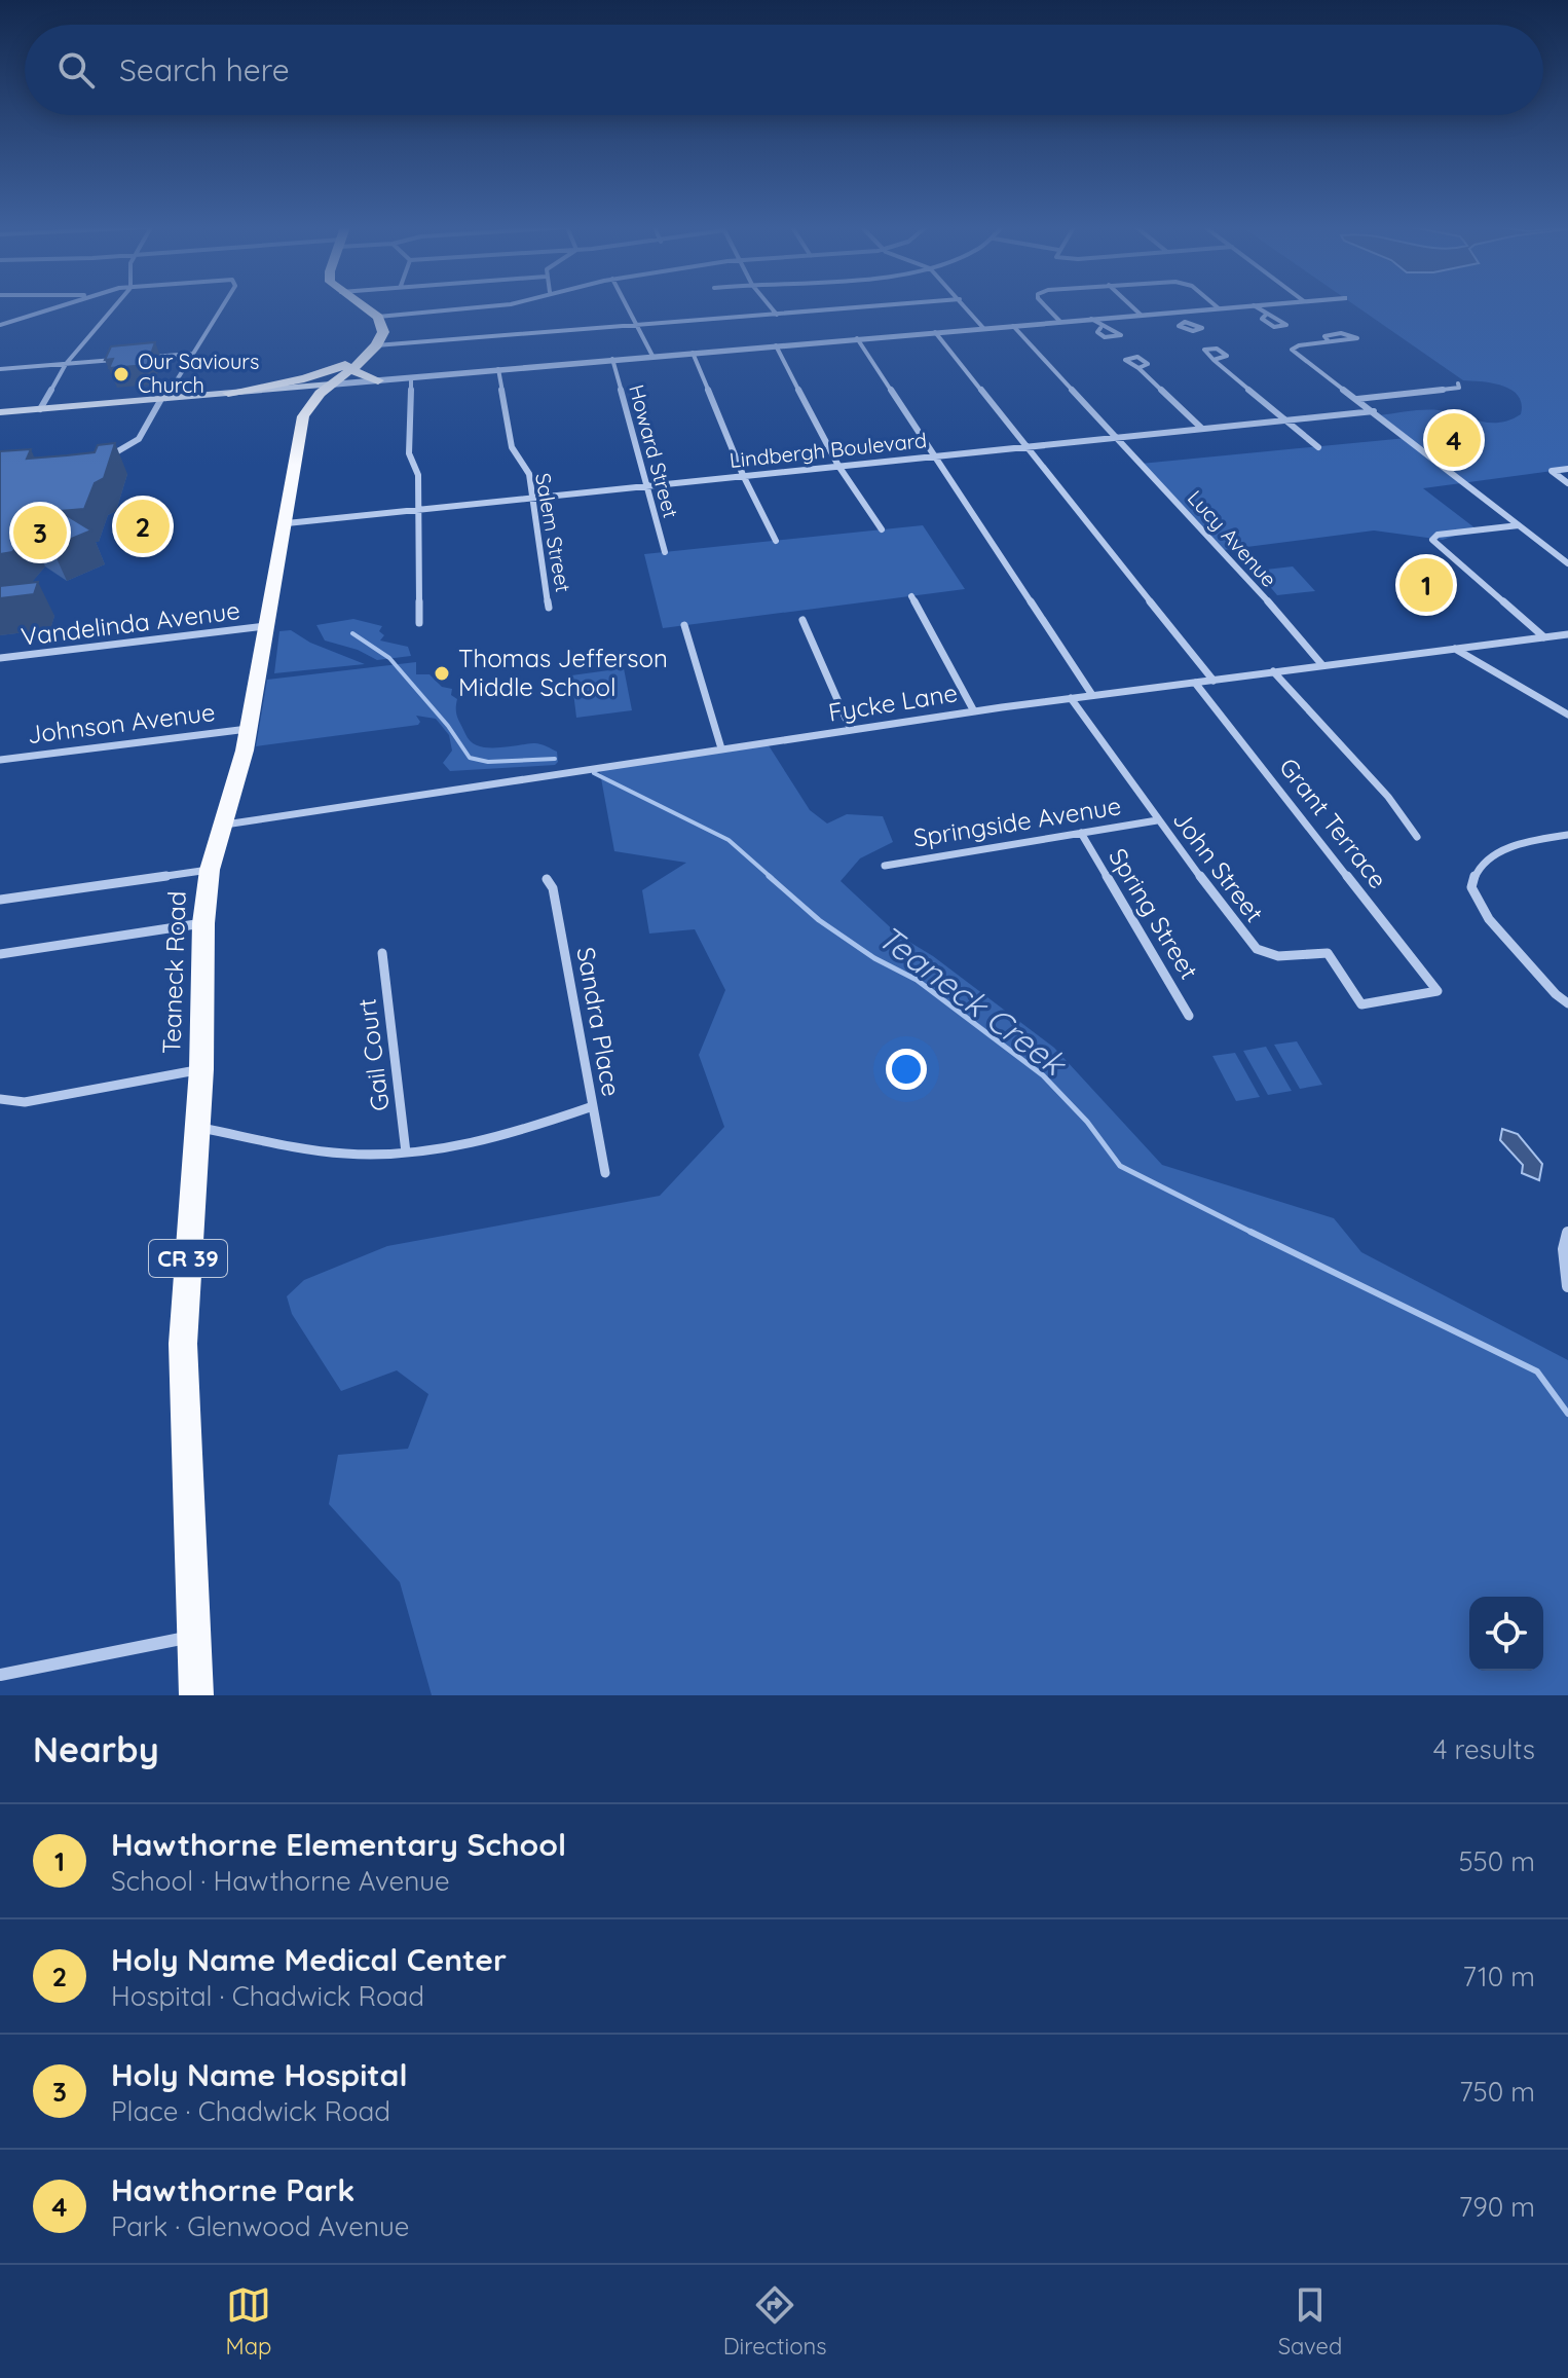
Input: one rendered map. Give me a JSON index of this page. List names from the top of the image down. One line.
{"streets":{"main road":["Teaneck Road","CR 39"],"street":["Lindbergh Boulevard","Howard Street","Salem Street","Lucy Avenue","Vandelinda Avenue","Fycke Lane","Johnson Avenue","Springside Avenue","Grant Terrace","John Street","Spring Street","Sandra Place","Gail Court"]},"crossings":[["Lindbergh Boulevard","Howard Street"],["Lindbergh Boulevard","Salem Street"],["Lindbergh Boulevard","Lucy Avenue"],["Lindbergh Boulevard","Teaneck Road"],["Lucy Avenue","Fycke Lane"],["Vandelinda Avenue","Teaneck Road"],["Fycke Lane","Grant Terrace"],["Fycke Lane","John Street"],["Fycke Lane","Teaneck Road"],["Johnson Avenue","Teaneck Road"],["Springside Avenue","John Street"],["Springside Avenue","Spring Street"],["Grant Terrace","John Street"]],"water":["Teaneck Creek"],"places":["Our Saviours Church","Thomas Jefferson Middle School"],"page":{"search":"Search here","pins":["4","2","3","1"],"heading":["Nearby","4 results"],"list":[{"mark":"1","name":"Hawthorne Elementary School","note":"School · Hawthorne Avenue","value":"550 m"},{"mark":"2","name":"Holy Name Medical Center","note":"Hospital · Chadwick Road","value":"710 m"},{"mark":"3","name":"Holy Name Hospital","note":"Place · Chadwick Road","value":"750 m"},{"mark":"4","name":"Hawthorne Park","note":"Park · Glenwood Avenue","value":"790 m"}],"nav":["Map","Directions","Saved"]}}
